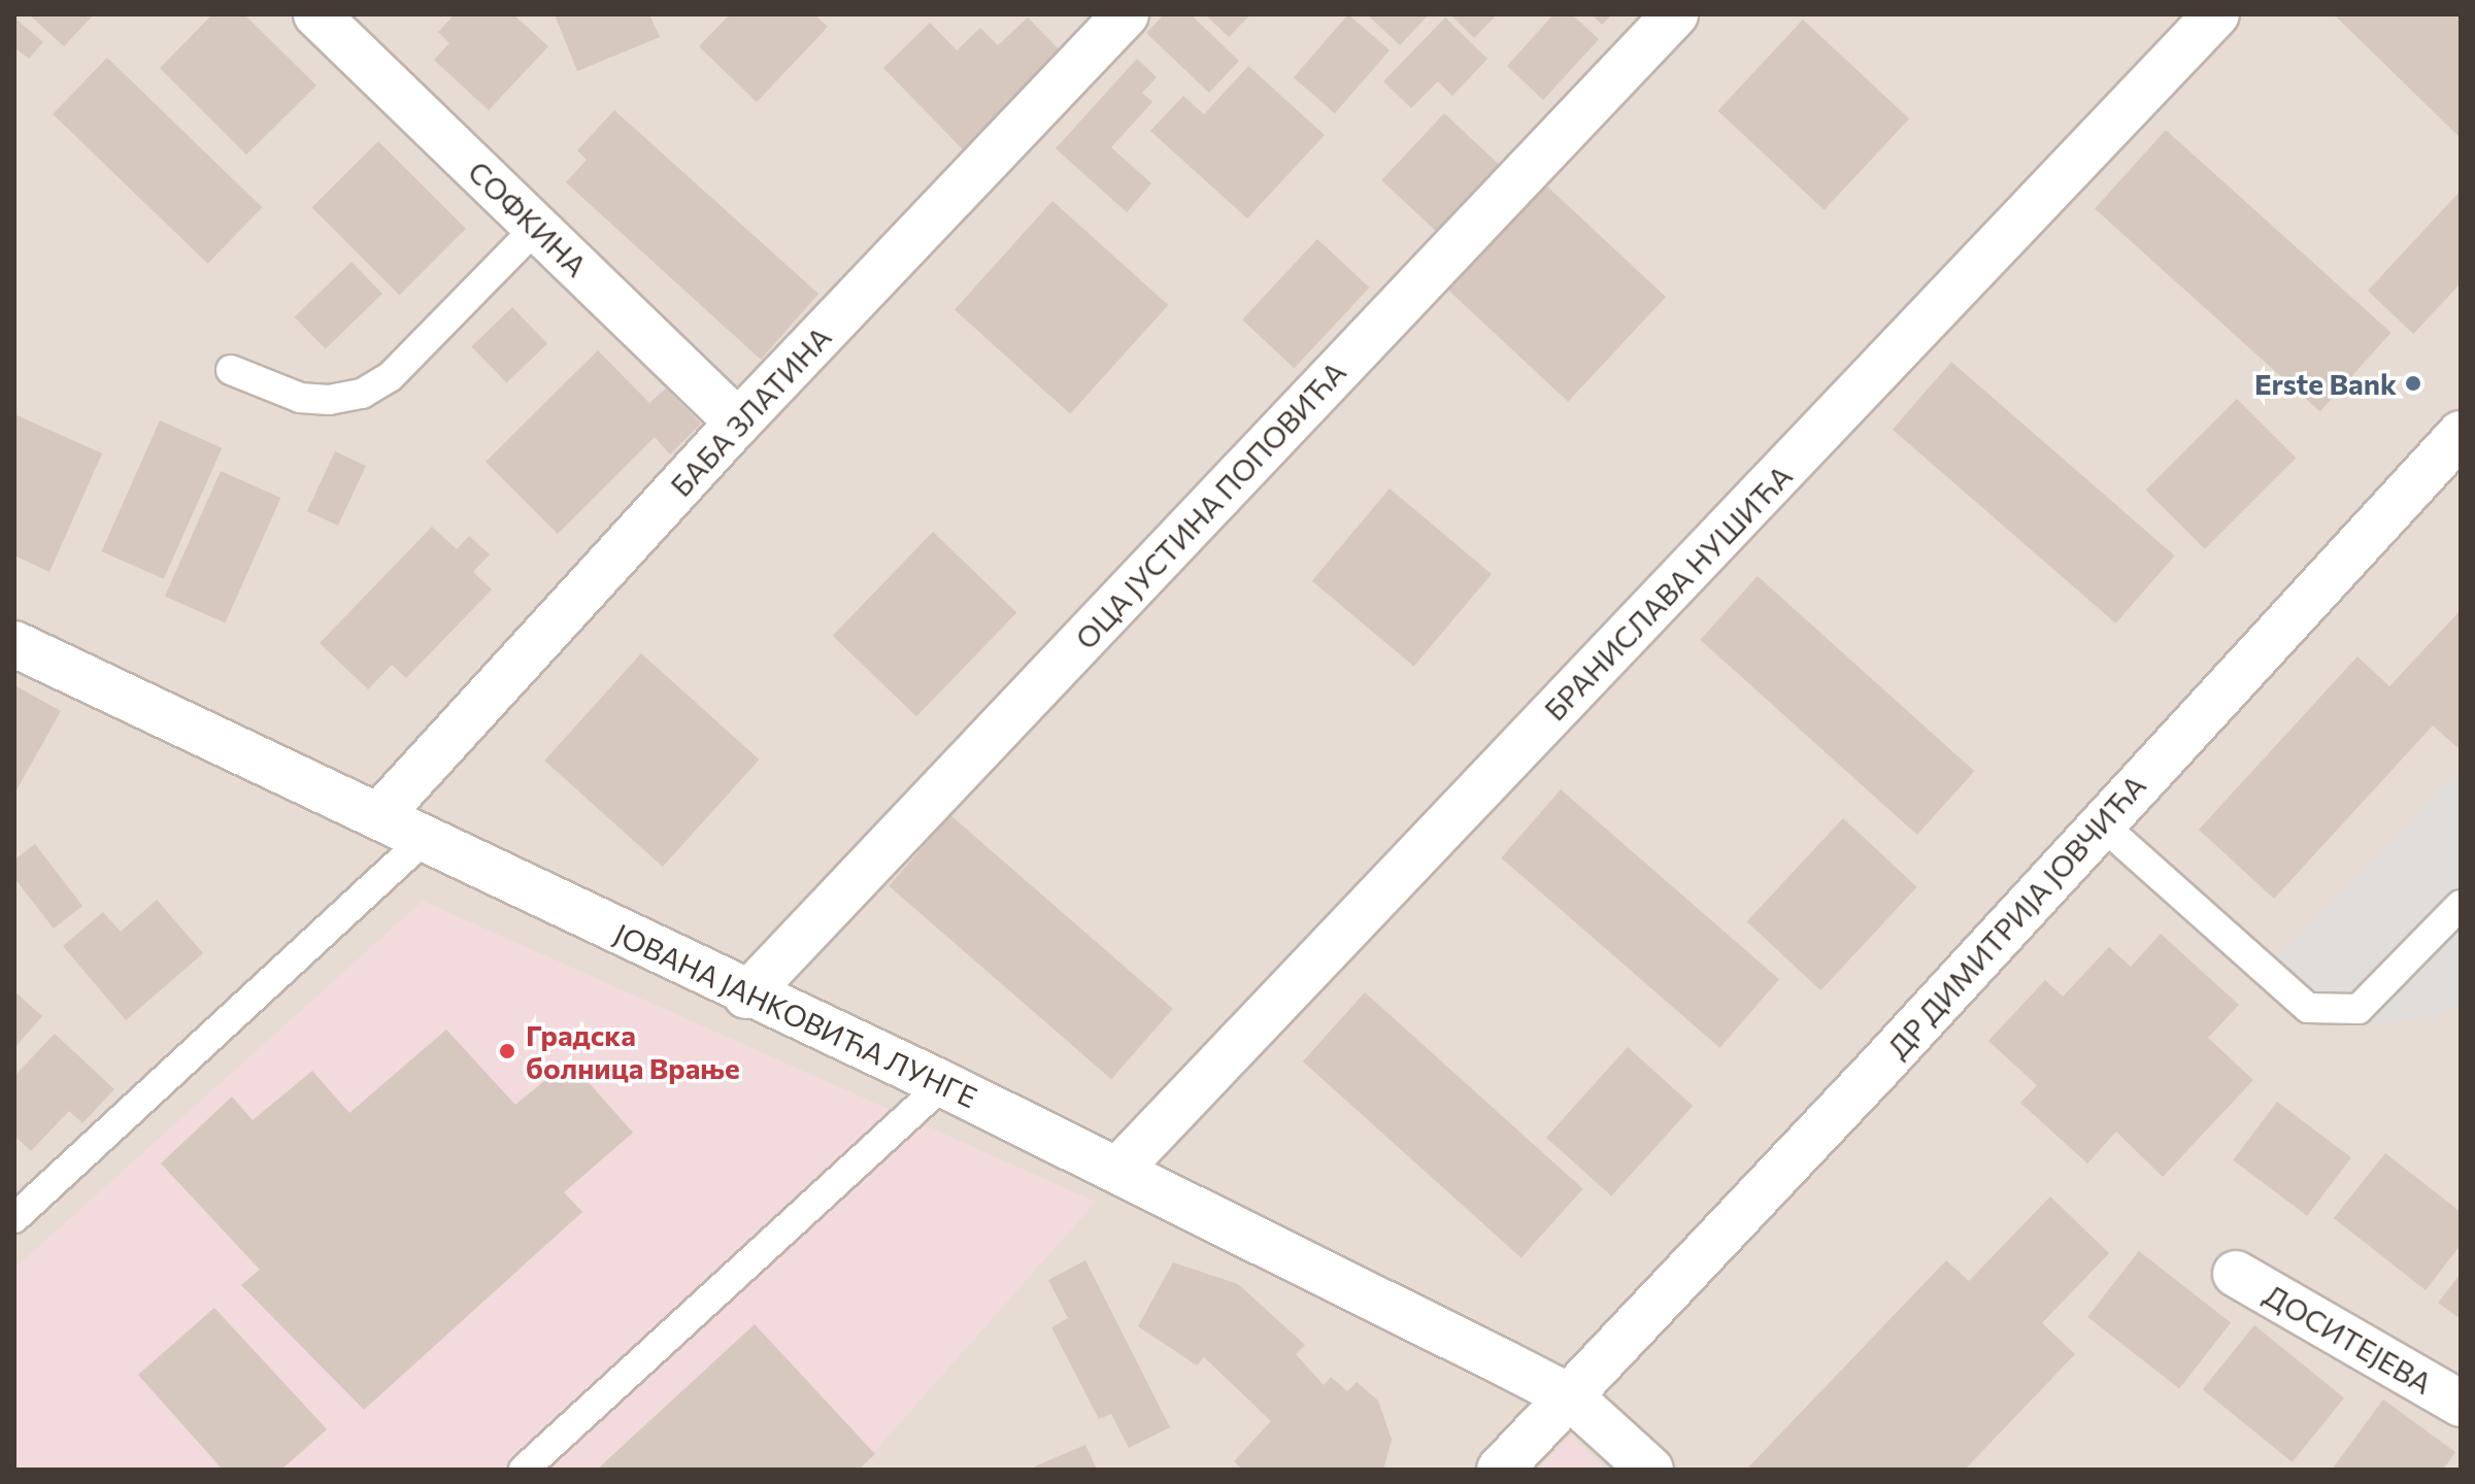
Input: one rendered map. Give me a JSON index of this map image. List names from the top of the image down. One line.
{"streets":{"street":["СОФКИНА","БАБА ЗЛАТИНА","ОЦА ЈУСТИНА ПОПОВИЋА","БРАНИСЛАВА НУШИЋА","ДР ДИМИТРИЈА ЈОВЧИЋА","ЈОВАНА ЈАНКОВИЋА ЛУНГЕ","ДОСИТЕЈЕВА"]},"crossings":[["СОФКИНА","БАБА ЗЛАТИНА"],["БАБА ЗЛАТИНА","ЈОВАНА ЈАНКОВИЋА ЛУНГЕ"],["ОЦА ЈУСТИНА ПОПОВИЋА","ЈОВАНА ЈАНКОВИЋА ЛУНГЕ"],["БРАНИСЛАВА НУШИЋА","ЈОВАНА ЈАНКОВИЋА ЛУНГЕ"],["ДР ДИМИТРИЈА ЈОВЧИЋА","ЈОВАНА ЈАНКОВИЋА ЛУНГЕ"]],"places":["Erste Bank","Градска болница Врање"]}
